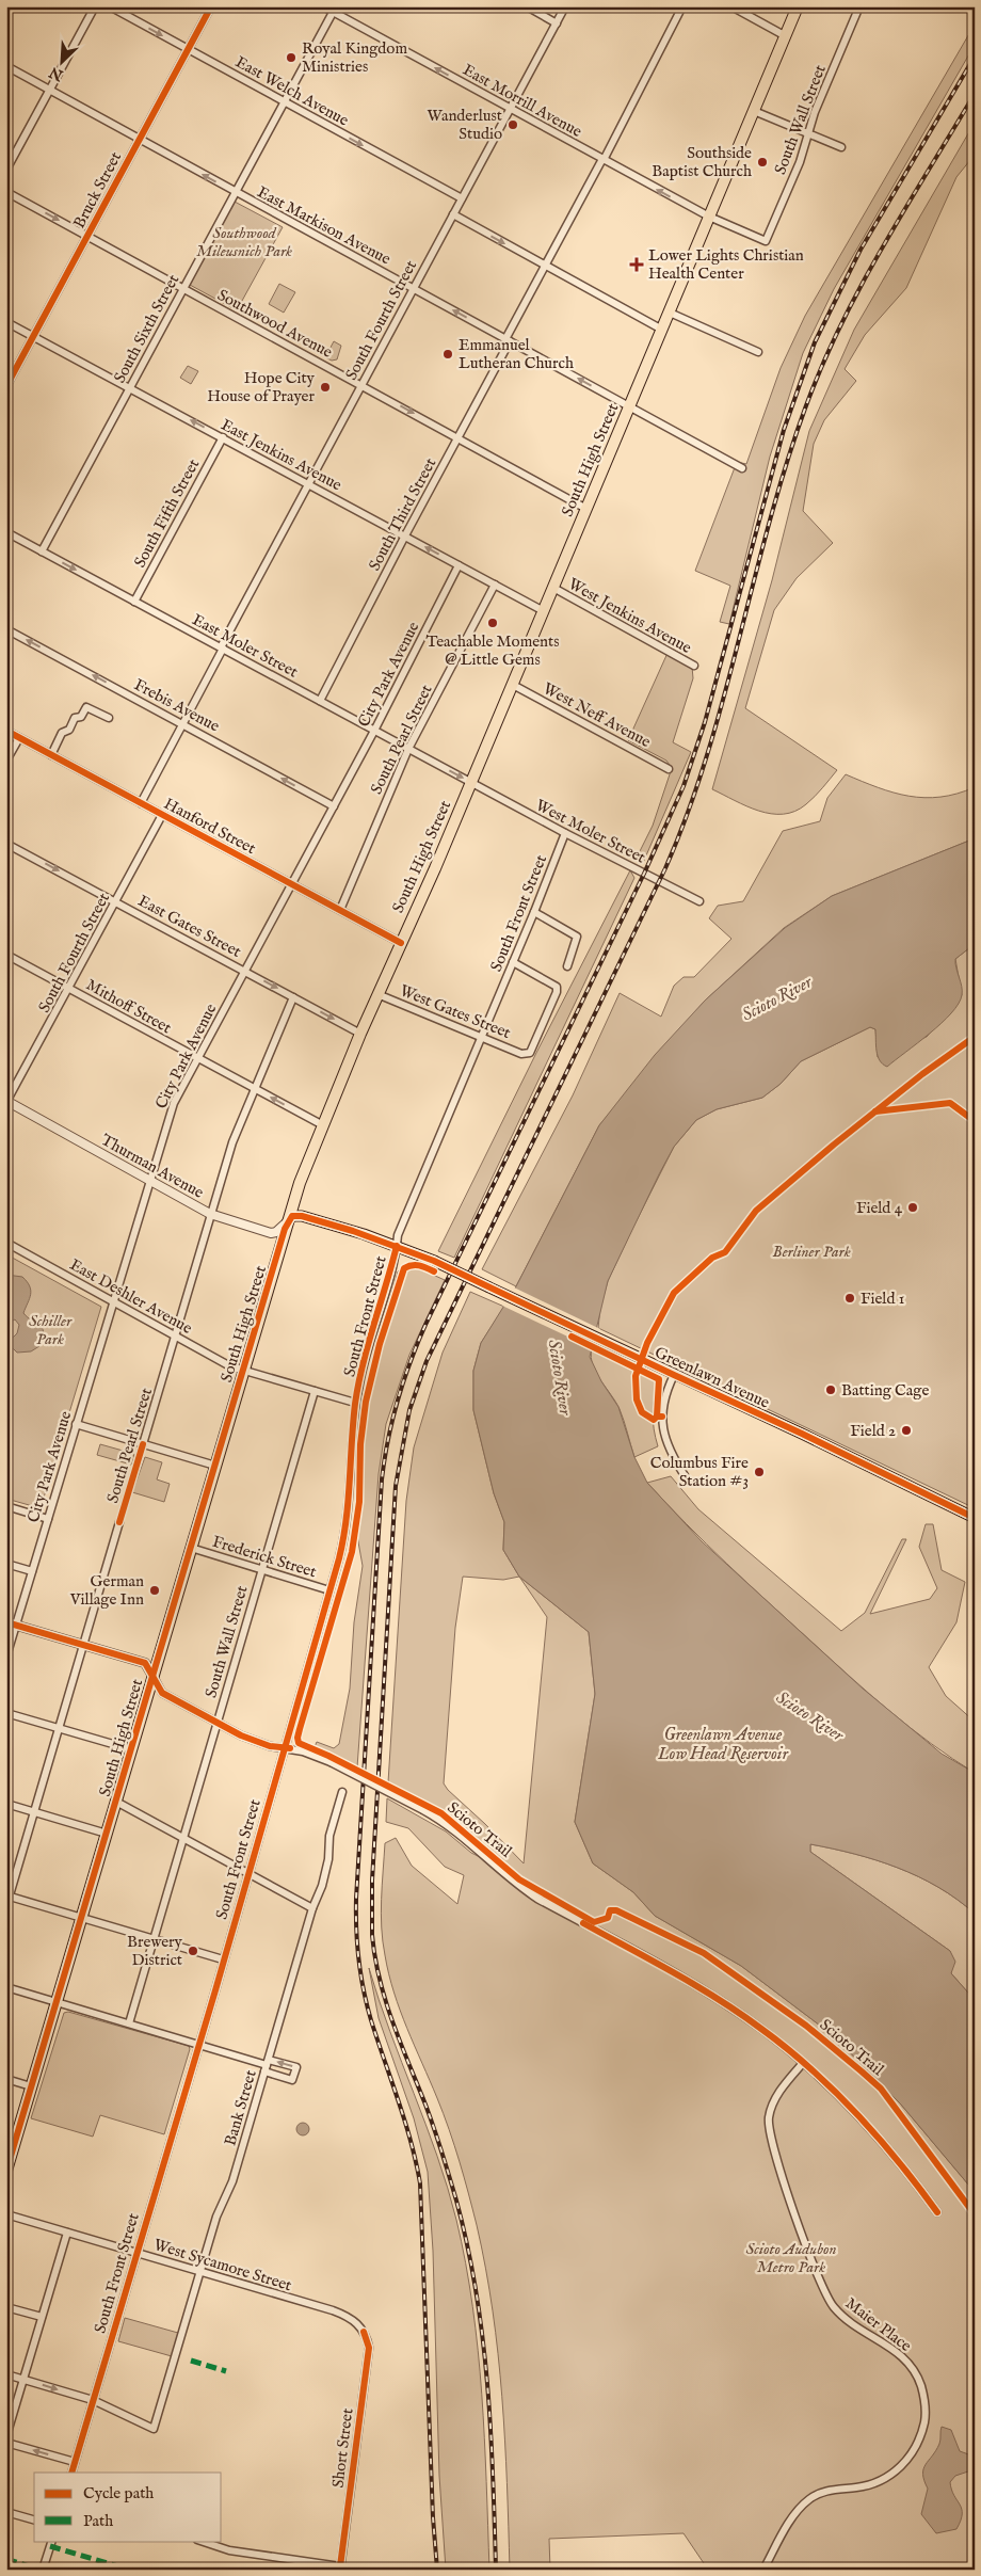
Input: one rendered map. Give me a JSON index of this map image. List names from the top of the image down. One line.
{"streets":{"main road":["South High Street","Greenlawn Avenue"],"street":["East Welch Avenue","East Morrill Avenue","South Wall Street","Bruck Street","East Markison Avenue","South Fourth Street","Southwood Avenue","South Sixth Street","East Jenkins Avenue","South Fifth Street","South Third Street","West Jenkins Avenue","East Moler Street","City Park Avenue","Frebis Avenue","West Neff Avenue","South Pearl Street","Hanford Street","West Moler Street","South Front Street","East Gates Street","Mithoff Street","West Gates Street","Thurman Avenue","East Deshler Avenue","Frederick Street","Bank Street","West Sycamore Street","Maier Place","Short Street"],"cycle path":["Scioto Trail"]},"crossings":[["East Welch Avenue","Bruck Street"],["East Welch Avenue","South Fourth Street"],["East Welch Avenue","South Sixth Street"],["East Morrill Avenue","South Wall Street"],["East Morrill Avenue","South Fourth Street"],["East Morrill Avenue","South Sixth Street"],["East Morrill Avenue","South High Street"],["East Morrill Avenue","South Third Street"],["South Wall Street","East Deshler Avenue"],["South Wall Street","Frederick Street"],["Bruck Street","East Markison Avenue"],["Bruck Street","Southwood Avenue"],["Bruck Street","East Jenkins Avenue"],["East Markison Avenue","South Fourth Street"],["East Markison Avenue","South Sixth Street"],["East Markison Avenue","South High Street"],["East Markison Avenue","South Third Street"],["South Fourth Street","Southwood Avenue"],["South Fourth Street","East Jenkins Avenue"],["South Fourth Street","East Moler Street"],["South Fourth Street","Frebis Avenue"],["South Fourth Street","Hanford Street"],["South Fourth Street","East Gates Street"],["South Fourth Street","Mithoff Street"],["South Fourth Street","Thurman Avenue"],["Southwood Avenue","South Sixth Street"],["Southwood Avenue","South High Street"],["Southwood Avenue","South Third Street"],["South Sixth Street","East Jenkins Avenue"],["South Sixth Street","East Moler Street"],["East Jenkins Avenue","South High Street"],["East Jenkins Avenue","South Fifth Street"],["East Jenkins Avenue","South Third Street"],["East Jenkins Avenue","City Park Avenue"],["East Jenkins Avenue","South Pearl Street"],["South High Street","West Jenkins Avenue"],["South High Street","East Moler Street"],["South High Street","West Neff Avenue"],["South High Street","Hanford Street"],["South High Street","West Moler Street"],["South High Street","East Gates Street"],["South High Street","Mithoff Street"],["South High Street","West Gates Street"],["South High Street","Thurman Avenue"],["South High Street","East Deshler Avenue"],["South High Street","Greenlawn Avenue"],["South High Street","Frederick Street"],["South Fifth Street","East Moler Street"],["South Third Street","East Moler Street"],["East Moler Street","City Park Avenue"],["East Moler Street","South Pearl Street"],["East Moler Street","West Moler Street"],["City Park Avenue","Frebis Avenue"],["City Park Avenue","Hanford Street"],["City Park Avenue","East Gates Street"],["City Park Avenue","Mithoff Street"],["City Park Avenue","Thurman Avenue"],["City Park Avenue","East Deshler Avenue"],["South Pearl Street","Hanford Street"],["South Pearl Street","East Gates Street"],["South Pearl Street","Mithoff Street"],["South Pearl Street","Thurman Avenue"],["South Pearl Street","East Deshler Avenue"],["West Moler Street","South Front Street"],["South Front Street","West Gates Street"],["South Front Street","East Deshler Avenue"],["South Front Street","Greenlawn Avenue"],["South Front Street","Frederick Street"],["South Front Street","Bank Street"],["South Front Street","West Sycamore Street"],["Thurman Avenue","Greenlawn Avenue"],["Bank Street","West Sycamore Street"],["West Sycamore Street","Short Street"]],"one_way":["East Welch Avenue","East Morrill Avenue","East Markison Avenue","Frebis Avenue","East Gates Street"],"water":["Scioto River","Greenlawn Avenue Low Head Reservoir"],"parks":["Southwood Mileusnich Park","Berliner Park","Schiller Park","Scioto Audubon Metro Park"],"places":{"other":["Royal Kingdom Ministries","Wanderlust Studio","Southside Baptist Church","Emmanuel Lutheran Church","Hope City House of Prayer","Teachable Moments @ Little Gems","Field 4","Field 1","Batting Cage","Field 2","Columbus Fire Station #3","German Village Inn","Brewery District"],"health":["Lower Lights Christian Health Center"]},"legend":["Cycle path","Path"],"north":"bottom left"}
